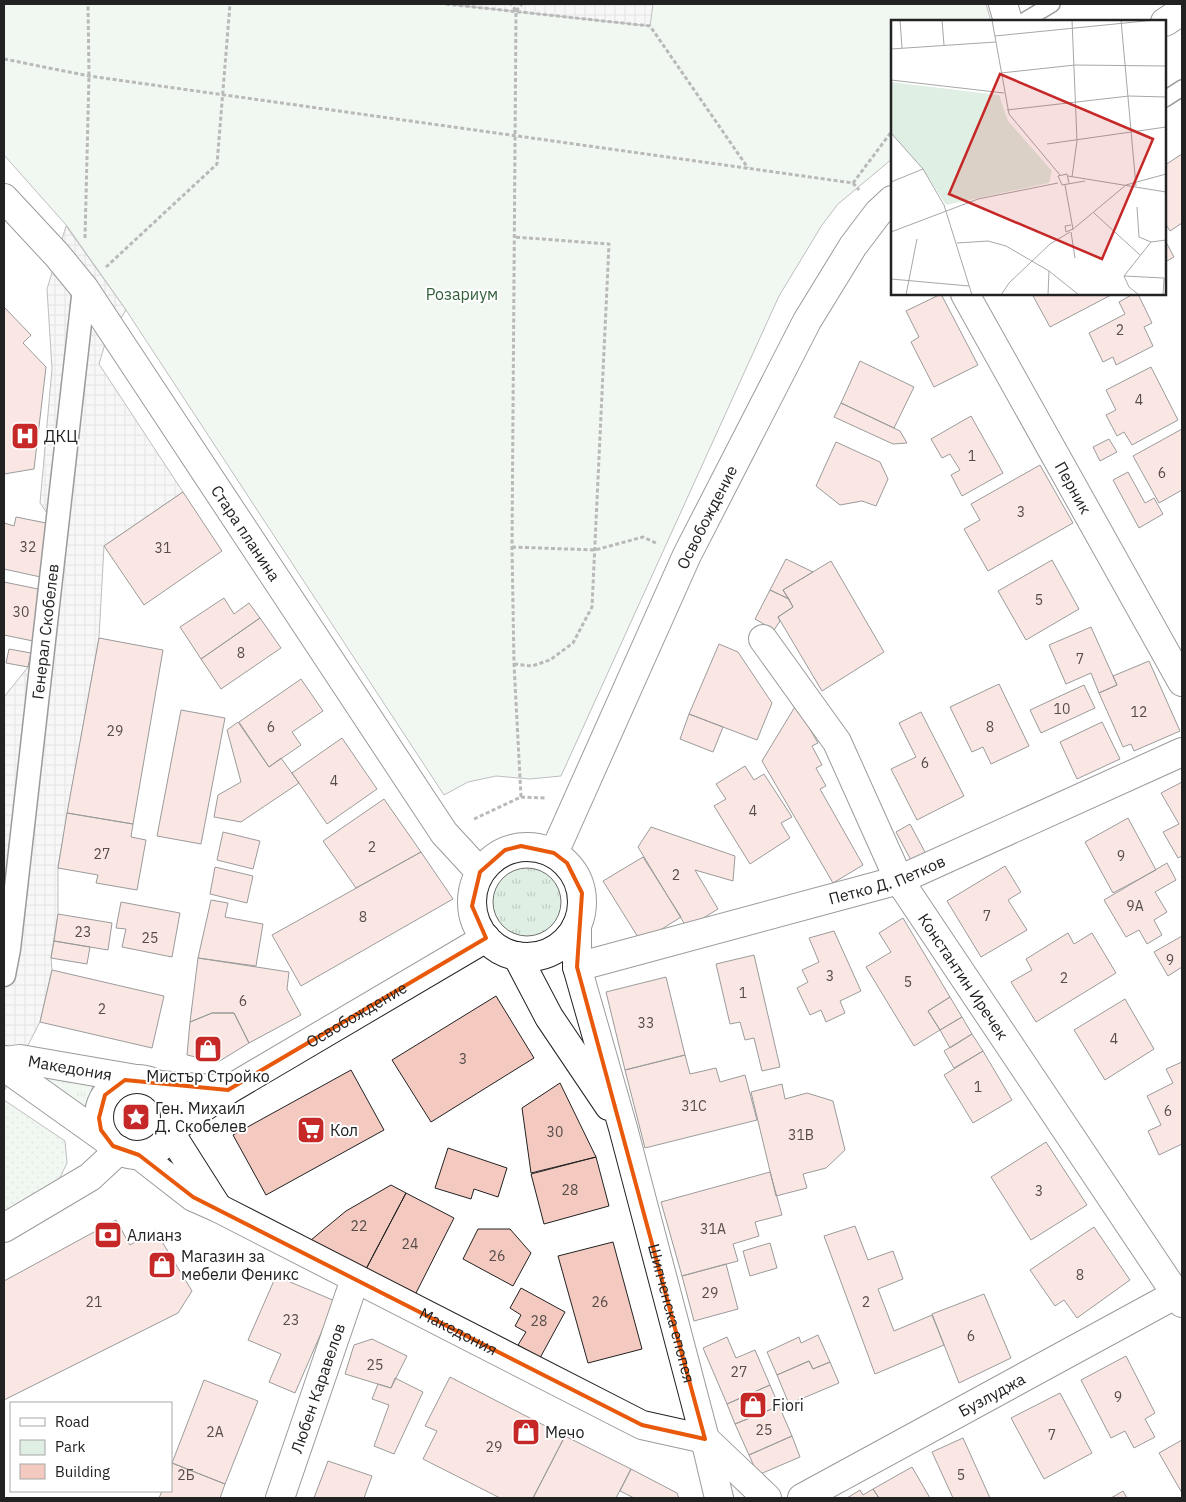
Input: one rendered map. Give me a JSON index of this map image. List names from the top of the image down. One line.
{"streets":{"street":["Перник","Освобождение","Стара планина","Генерал Скобелев","Петко Д. Петков","Константин Иречек","Македония","Шипченска епопея","Любен Каравелов","Бузлуджа"]},"crossings":[["Освобождение","Стара планина"],["Освобождение","Македония"],["Освобождение","Шипченска епопея"],["Стара планина","Генерал Скобелев"],["Стара планина","Шипченска епопея"],["Петко Д. Петков","Константин Иречек"],["Петко Д. Петков","Шипченска епопея"],["Константин Иречек","Бузлуджа"],["Македония","Шипченска епопея"],["Македония","Любен Каравелов"]],"parks":["Розариум"],"places":{"hospital":["ДКЦ"],"shop":["Мистър Стройко","Магазин за мебели Феникс","Fiori","Мечо"],"place":["Ген. Михаил Д. Скобелев"],"supermarket":["Кол"],"bank":["Алианз"]},"house_numbers":["2","4","1","6","3","32","31","5","30","8","7","10","12","6","8","29","6","4","4","2","27","9","2","9A","7","8","23","25","9","3","2","5","1","6","2","33","4","3","1","31C","6","30","31B","28","3","22","31A","24","26","8","29","21","26","2","23","28","6","25","27","9","25","2А","7","29","2Б","5"],"legend":["Road","Park","Building"]}
